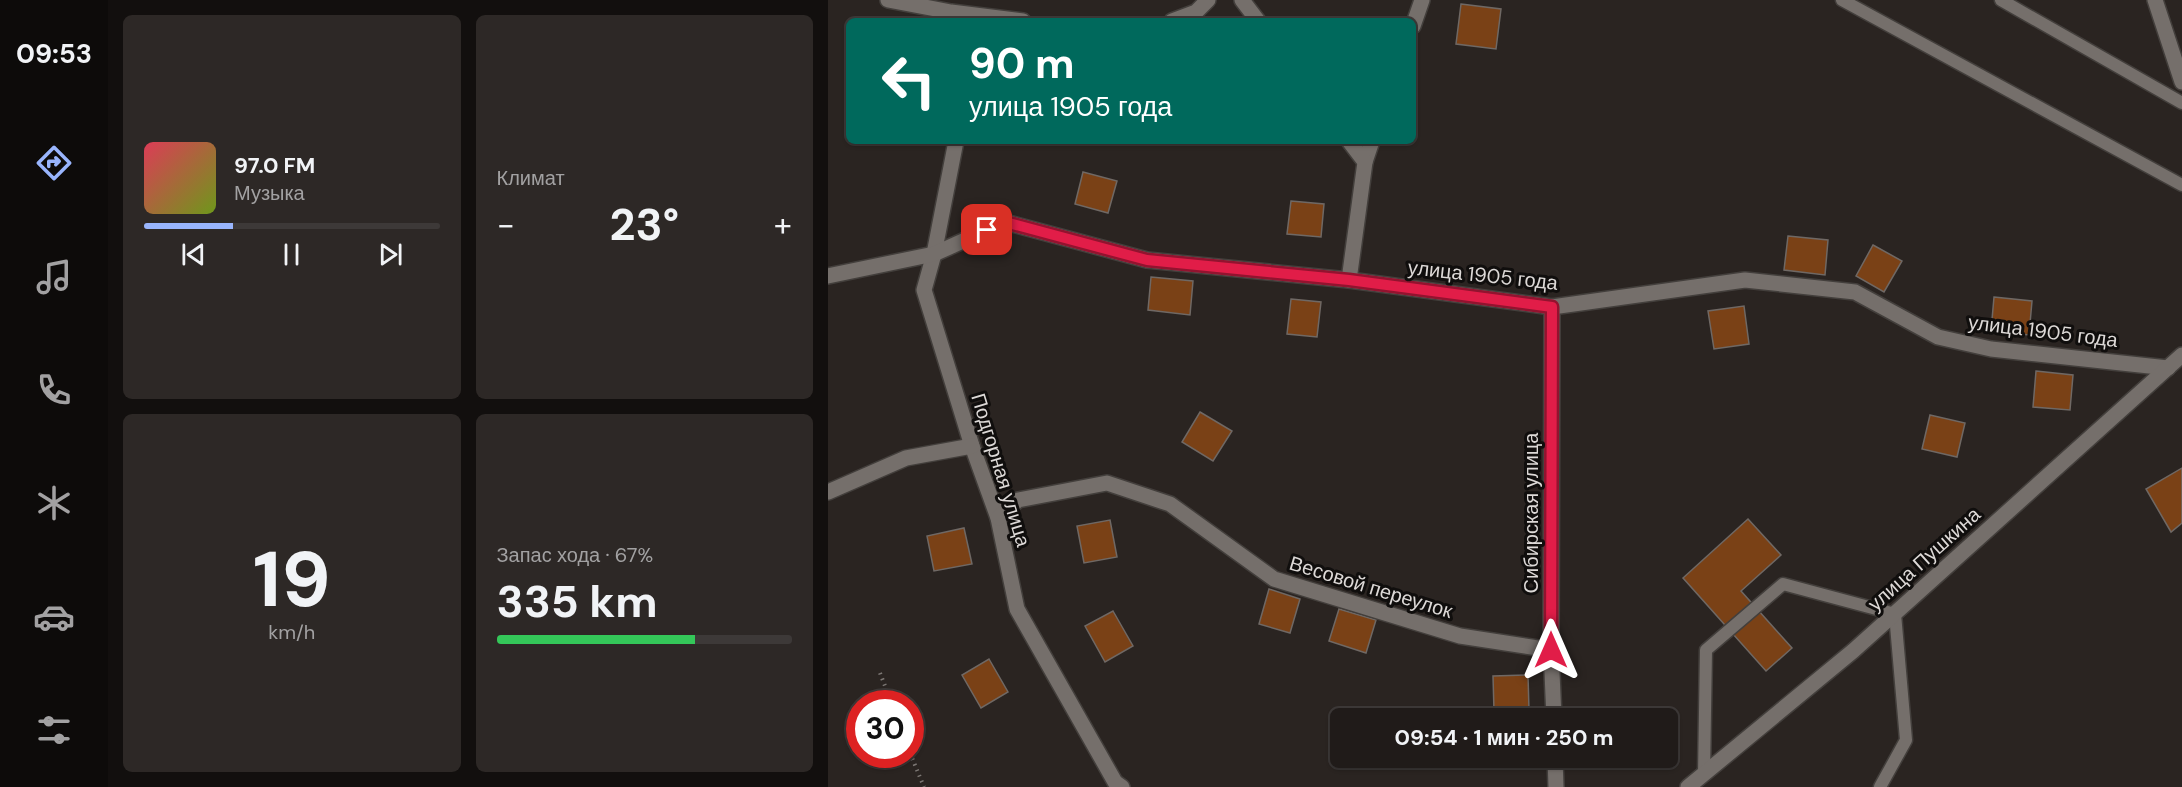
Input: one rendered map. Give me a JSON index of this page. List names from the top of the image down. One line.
{"streets":{"street":["улица 1905 года","Подгорная улица","Сибирская улица","улица Пушкина","Весовой переулок"]},"crossings":[["улица 1905 года","Подгорная улица"],["улица 1905 года","Сибирская улица"],["улица 1905 года","улица Пушкина"],["Подгорная улица","Весовой переулок"],["Сибирская улица","Весовой переулок"]],"page":{"tabs":"09:53","tile":["Климат",["19","km/h"],["Запас хода · 67%","335 km"]],"turn":["90 m","улица 1905 года"],"song":["97.0 FM","Музыка"],"heat":["−","23°","+"],"limit":"30","trip":"09:54 · 1 мин · 250 m"}}
